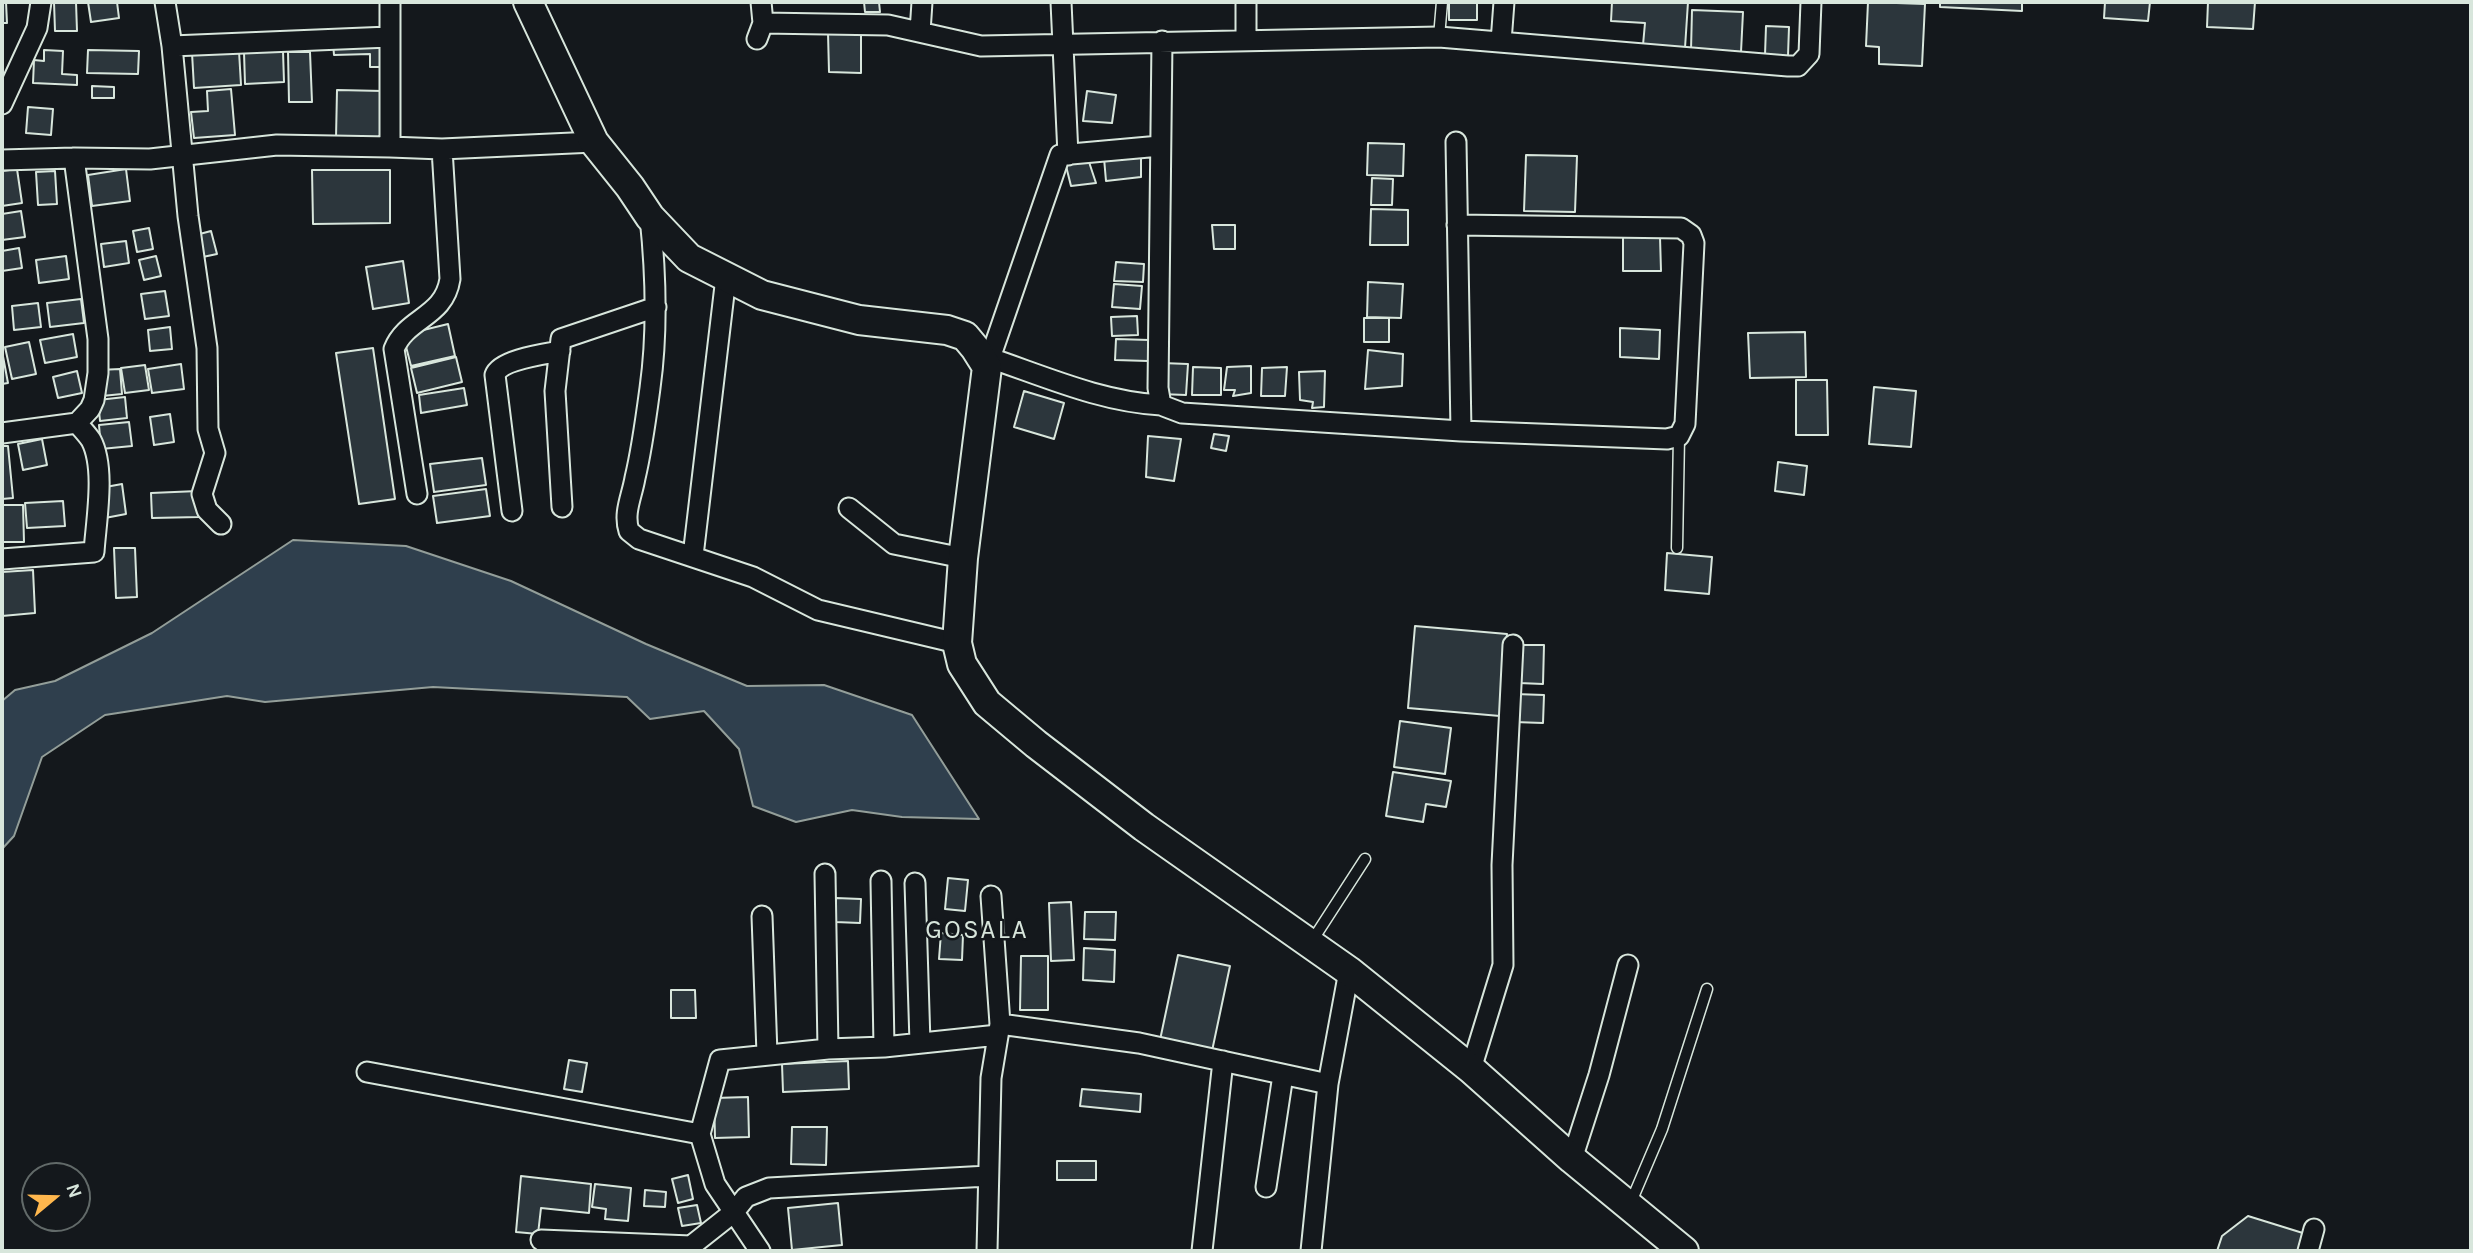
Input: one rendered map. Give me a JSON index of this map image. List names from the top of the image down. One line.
{"districts":["GOSALA"],"north":"right"}
